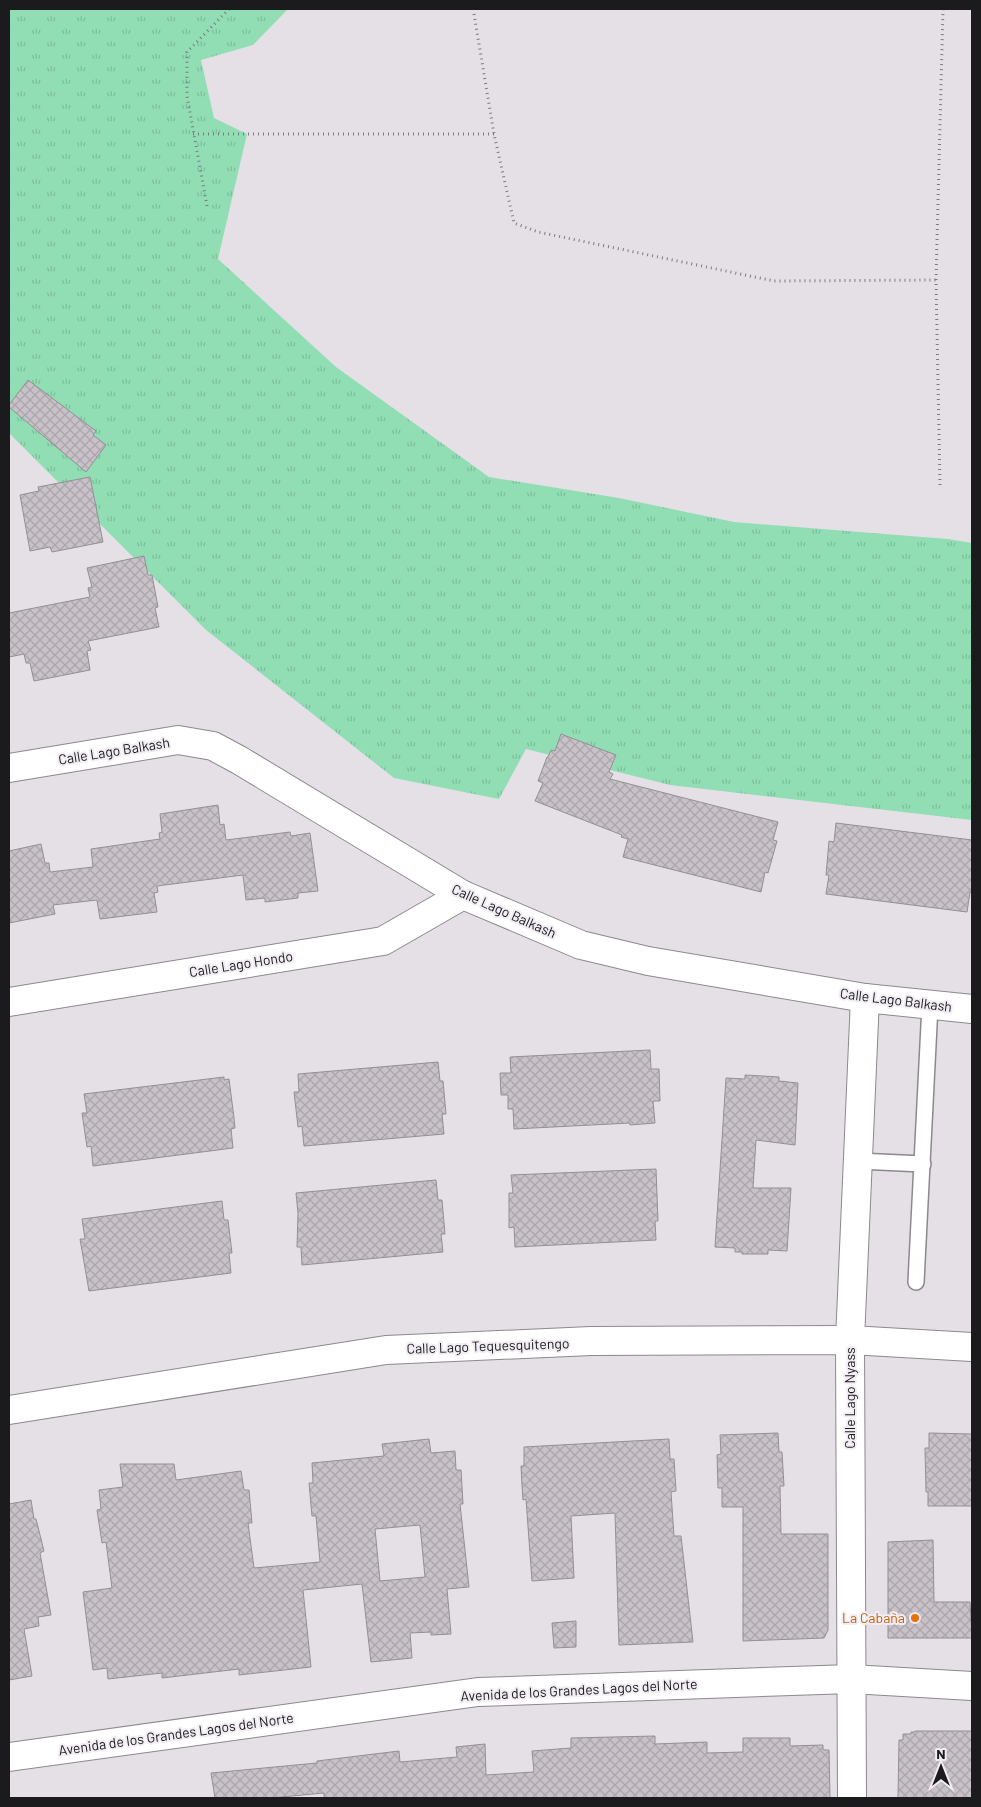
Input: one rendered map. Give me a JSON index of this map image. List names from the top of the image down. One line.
{"streets":{"street":["Calle Lago Balkash","Calle Lago Hondo","Calle Lago Tequesquitengo","Calle Lago Nyass","Avenida de los Grandes Lagos del Norte"]},"crossings":[["Calle Lago Balkash","Calle Lago Hondo"],["Calle Lago Balkash","Calle Lago Nyass"],["Calle Lago Tequesquitengo","Calle Lago Nyass"],["Calle Lago Nyass","Avenida de los Grandes Lagos del Norte"]],"places":["La Cabaña"],"north":"top"}
